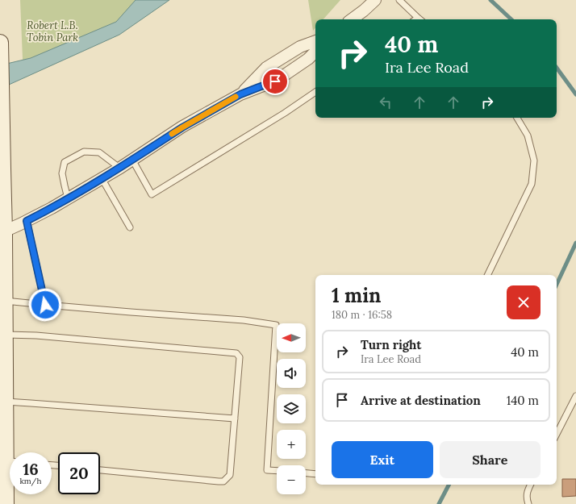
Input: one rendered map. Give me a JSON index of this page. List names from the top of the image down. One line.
{"parks":["Robert L.B. Tobin Park"],"north":"left","page":{"turn":["40 m","Ira Lee Road"],"heading":["1 min","180 m · 16:58"],"map_buttons":["+","−"],"list":[{"name":"Turn right","note":"Ira Lee Road","value":"40 m"},{"name":"Arrive at destination","value":"140 m"}],"buttons":["Exit","Share"],"speed":"16 km/h","limit":"20"}}
